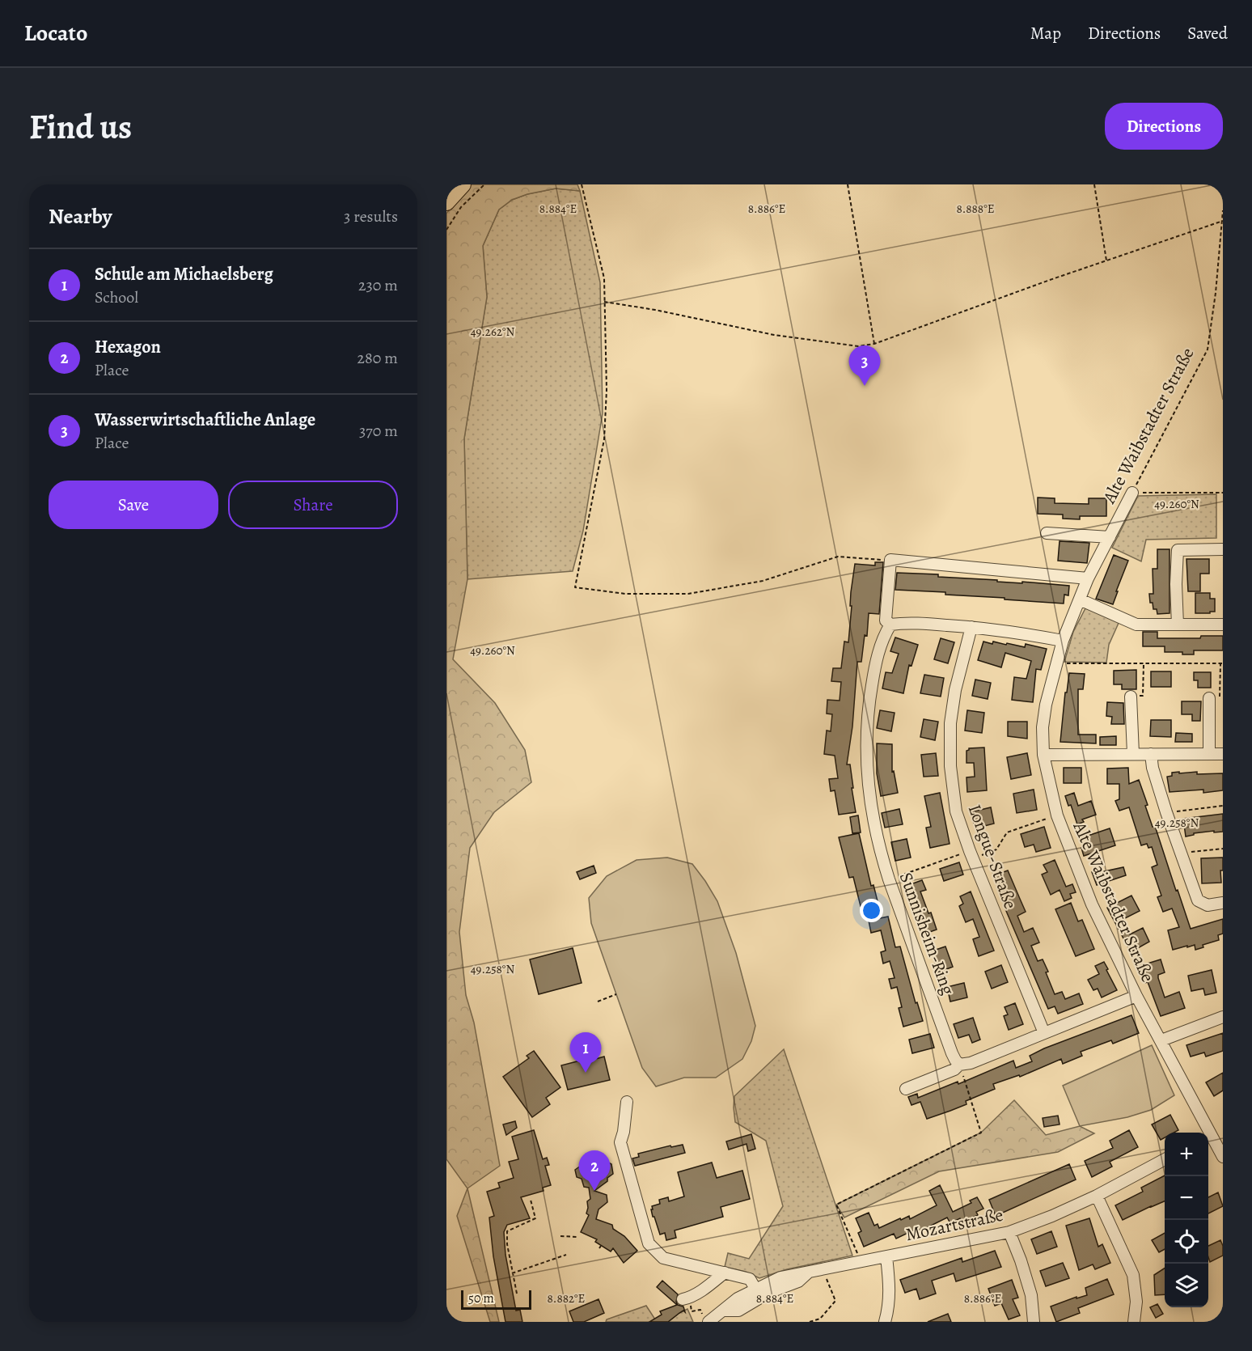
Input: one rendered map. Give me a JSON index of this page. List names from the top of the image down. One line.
{"streets":{"street":["Alte Waibstadter Straße","Longue-Straße","Sunnisheim-Ring","Mozartstraße"]},"scale_bar":"50 m","page":{"header":"Locato","nav":["Map","Directions","Saved"],"buttons":["Directions",["Save","Share"]],"title":"Find us","heading":["Nearby","3 results"],"list":[{"mark":"1","name":"Schule am Michaelsberg","note":"School","value":"230 m"},{"mark":"2","name":"Hexagon","note":"Place","value":"280 m"},{"mark":"3","name":"Wasserwirtschaftliche Anlage","note":"Place","value":"370 m"}],"pins":["3","1","2"],"map_buttons":["+","−"],"scale":"50 m"},"coordinates":["8.884°E","8.888°E","8.886°E","49.262°N","49.260°N","49.258°N","8.882°E"]}
